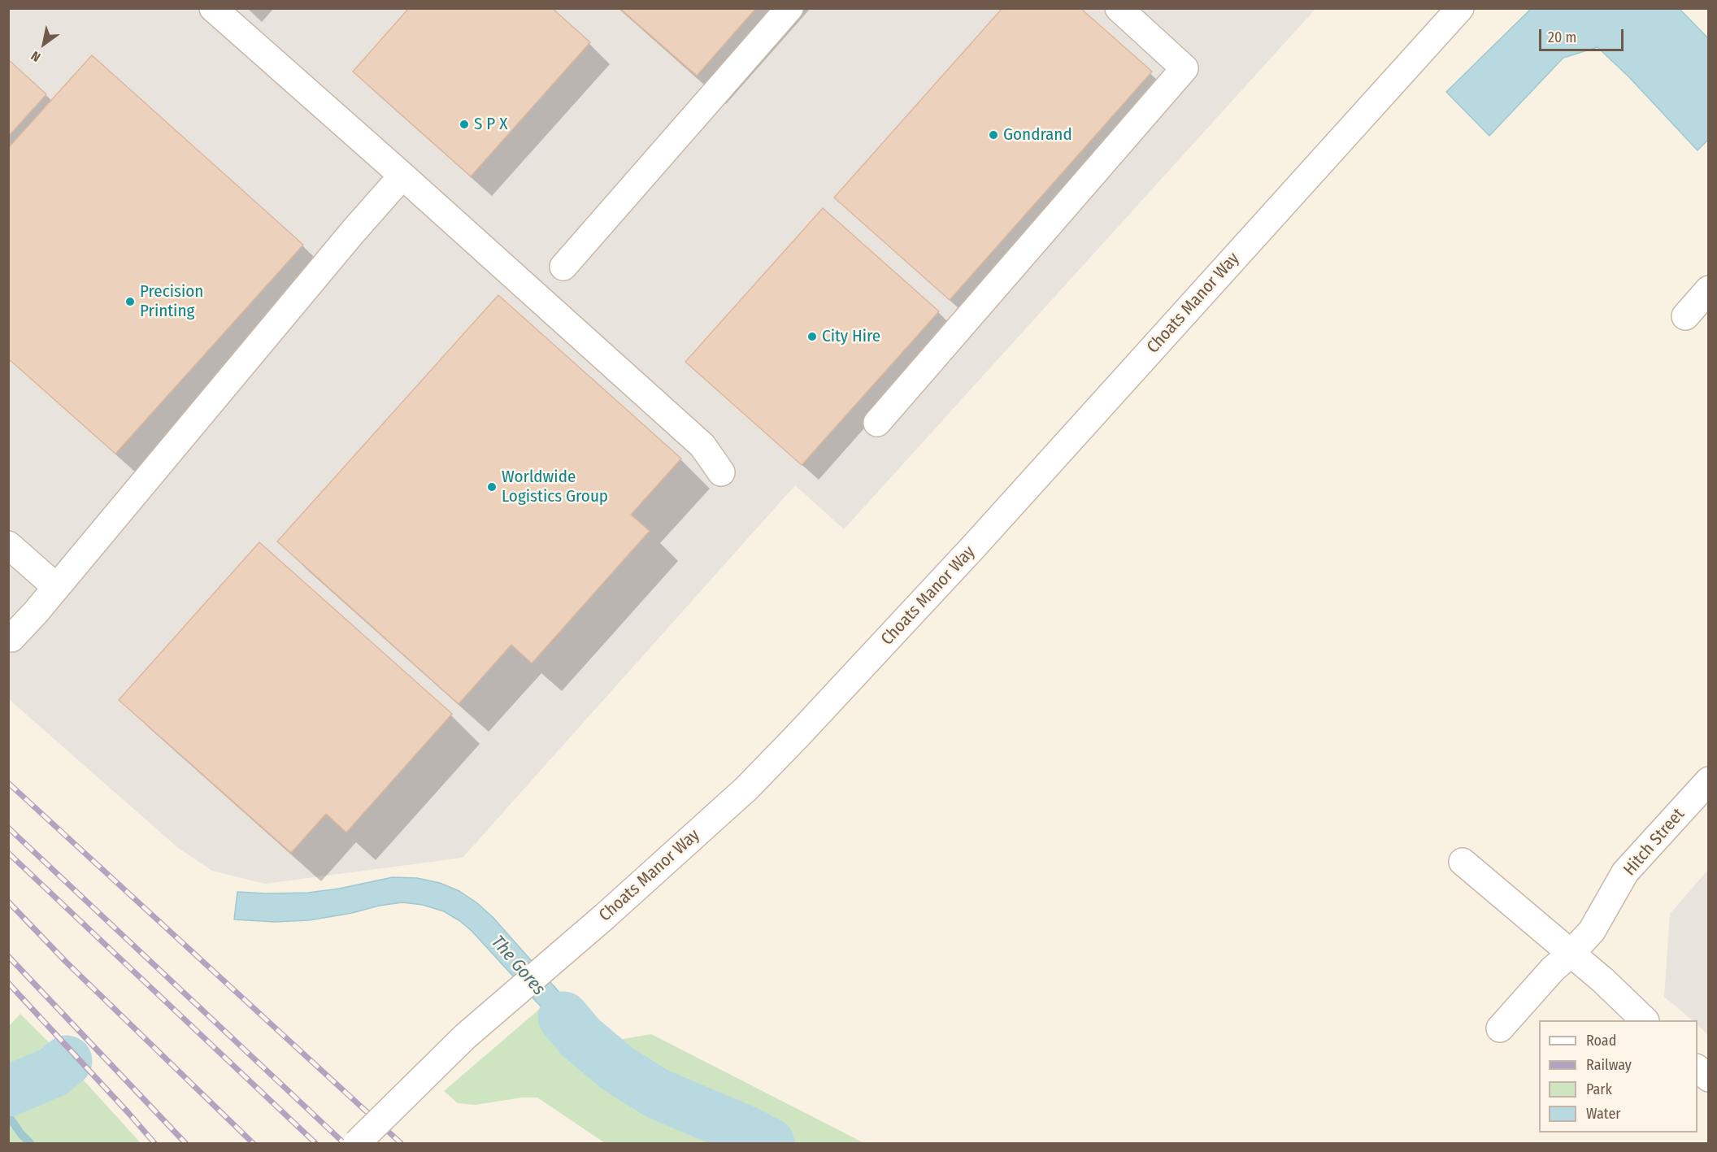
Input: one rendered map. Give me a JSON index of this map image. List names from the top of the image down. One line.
{"streets":{"street":["Choats Manor Way","Hitch Street"]},"water":["The Gores"],"places":["S P X","Gondrand","Precision Printing","City Hire","Worldwide Logistics Group"],"legend":["Road","Railway","Park","Water"],"scale_bar":"20 m","north":"bottom left"}
